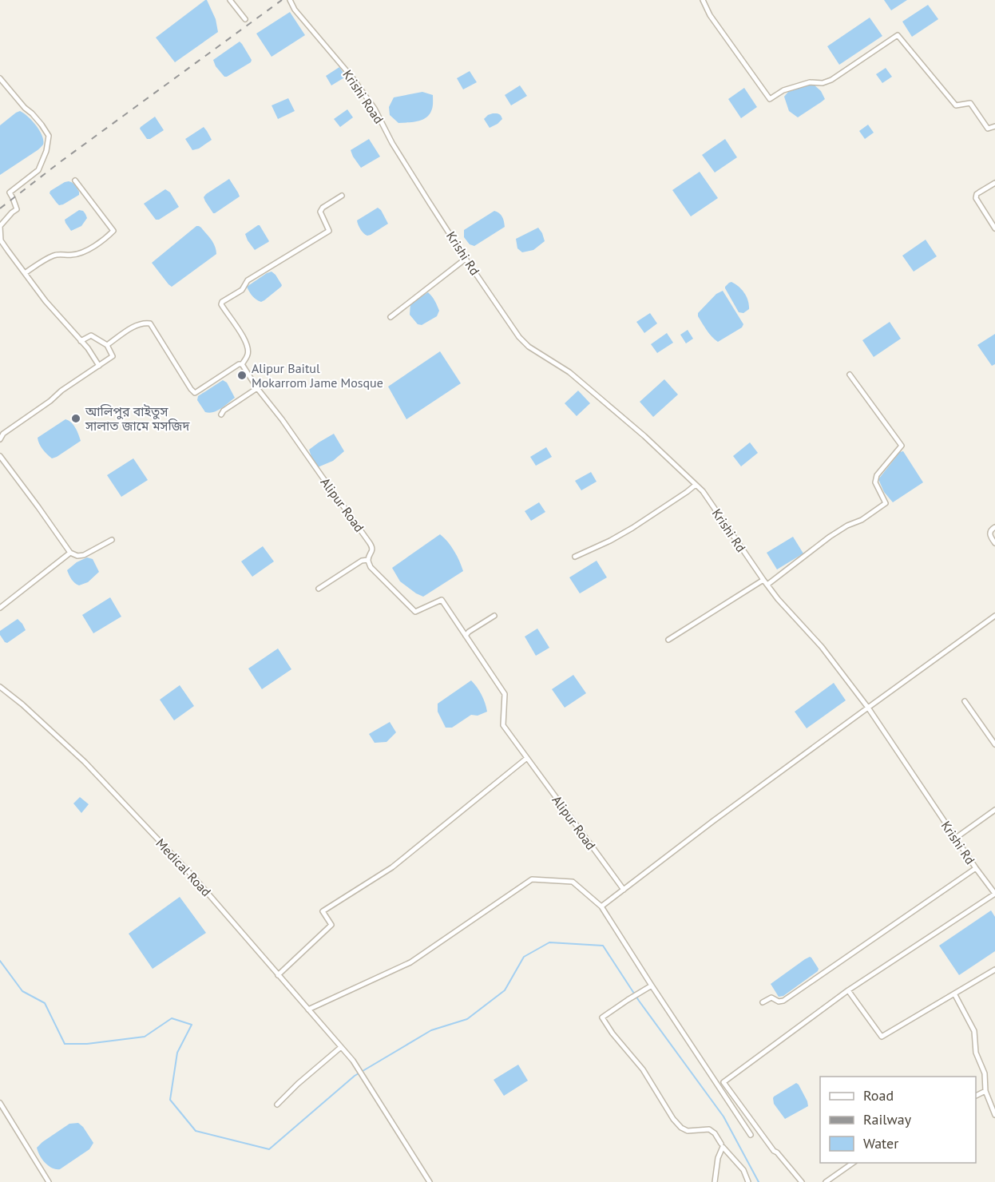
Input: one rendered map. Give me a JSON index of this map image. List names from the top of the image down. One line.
{"streets":{"street":["Krishi Road","Krishi Rd","Alipur Road","Medical Road"]},"crossings":[["Krishi Road","Krishi Rd"]],"places":["Alipur Baitul Mokarrom Jame Mosque","আলিপুর বাইতুস সালাত জামে মসজিদ"],"legend":["Road","Railway","Water"]}
